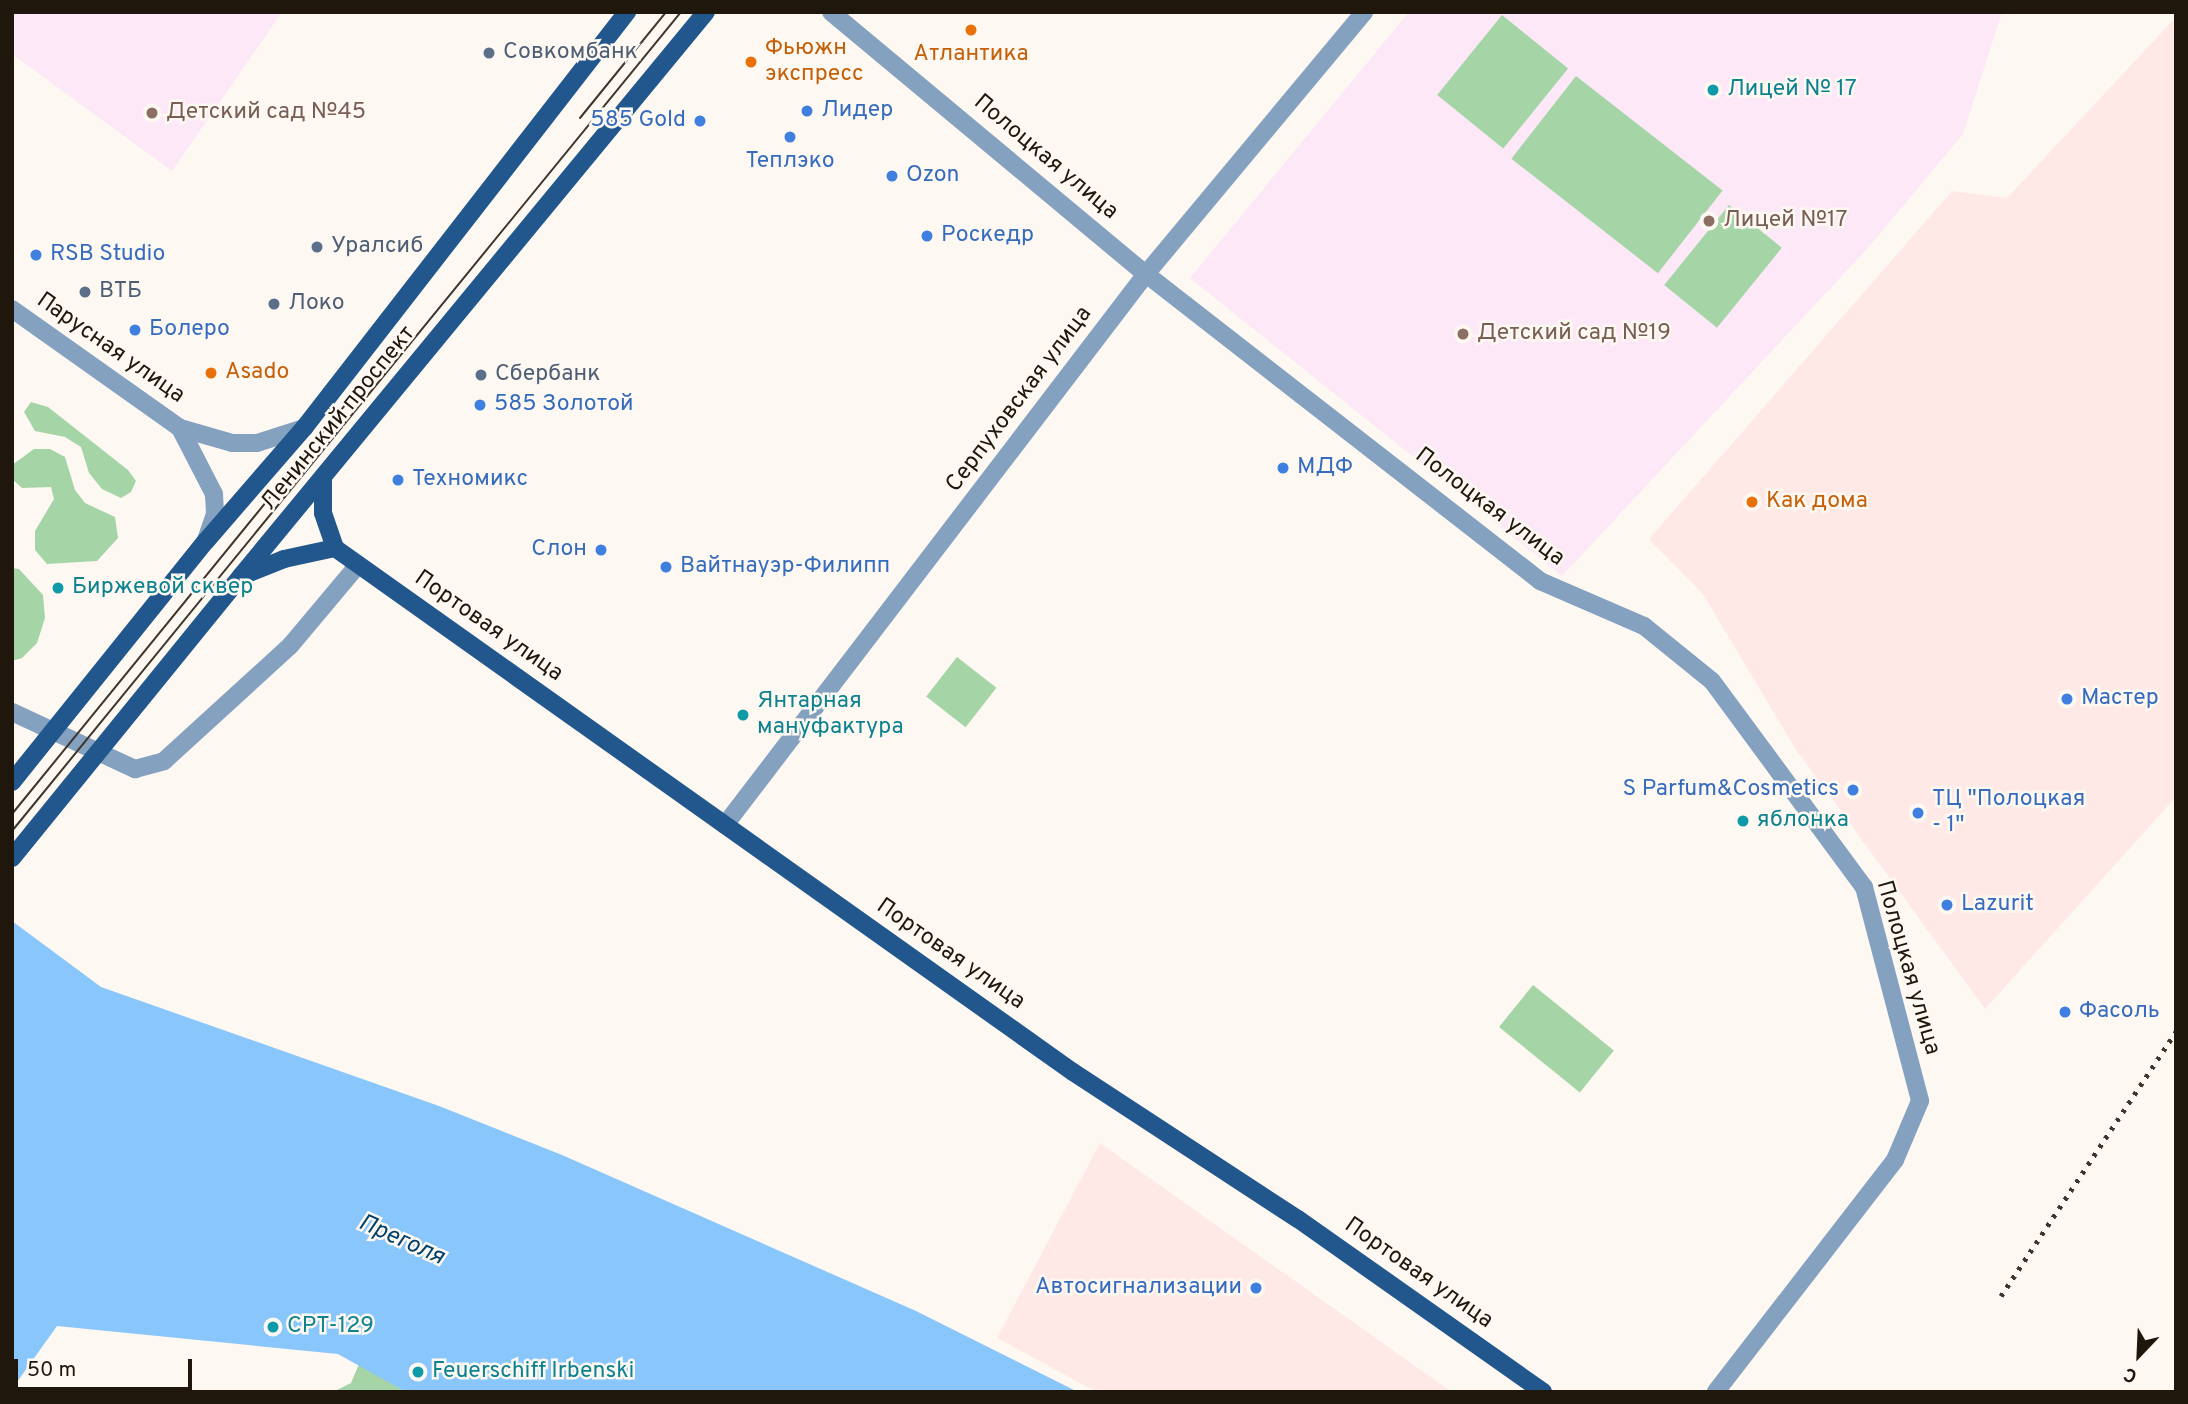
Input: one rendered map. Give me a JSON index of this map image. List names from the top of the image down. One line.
{"streets":{"main road":["Ленинский проспект","Портовая улица"],"street":["Полоцкая улица","Парусная улица","Серпуховская улица"]},"crossings":[["Полоцкая улица","Серпуховская улица"],["Серпуховская улица","Портовая улица"]],"water":["Преголя"],"places":["Атлантика","Совкомбанк","Фьюжн экспресс","Лицей № 17","Лидер","Детский сад №45","585 Gold","Теплэко","Ozon","Лицей №17","Роскедр","Уралсиб","RSB Studio","ВТБ","Локо","Болеро","Детский сад №19","Asado","Сбербанк","585 Золотой","МДФ","Техномикс","Как дома","Слон","Вайтнауэр-Филипп","Биржевой сквер","Мастер","Янтарная мануфактура","S Parfum&Cosmetics","ТЦ \"Полоцкая - 1\"","яблонка","Lazurit","Фасоль","Автосигнализации","СРТ-129","Feuerschiff Irbenski"],"scale_bar":"50 m","north":"bottom left"}
